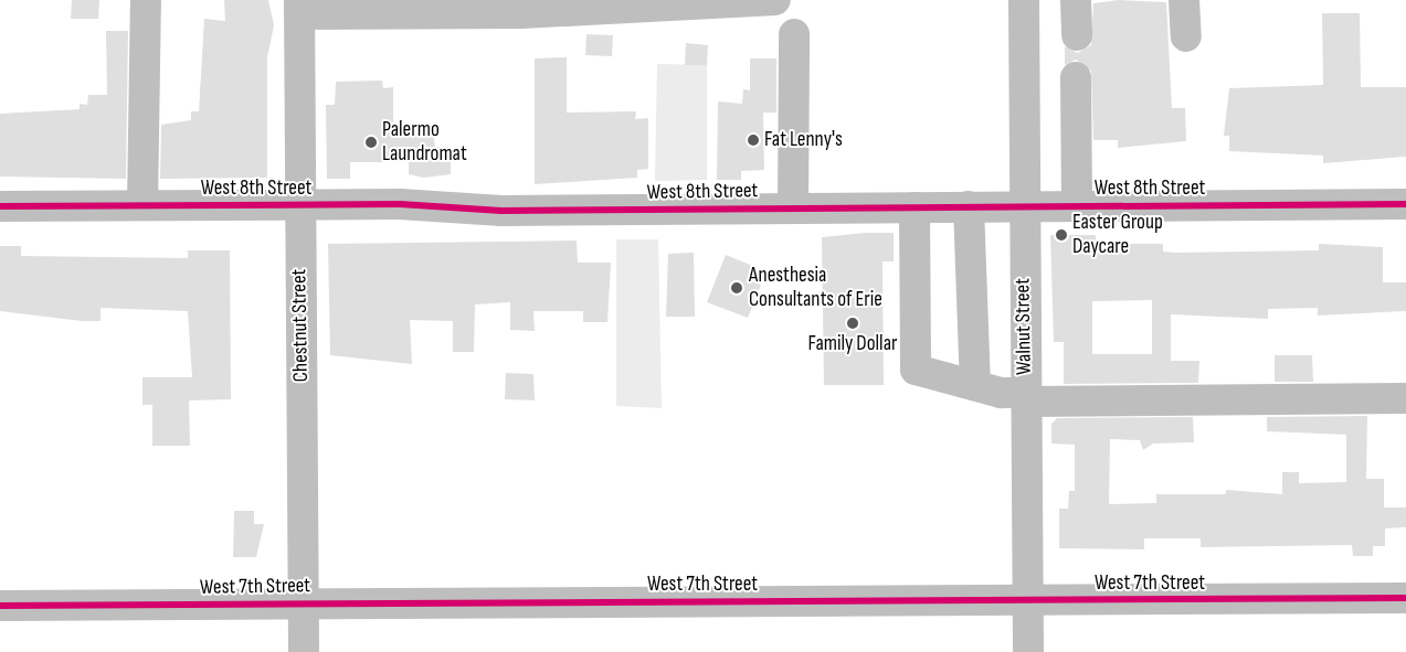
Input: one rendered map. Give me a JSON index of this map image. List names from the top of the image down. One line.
{"streets":{"street":["West 8th Street","Chestnut Street","Walnut Street","West 7th Street"]},"crossings":[["West 8th Street","Chestnut Street"],["West 8th Street","Walnut Street"],["Chestnut Street","West 7th Street"],["Walnut Street","West 7th Street"]],"places":["Fat Lenny's","Palermo Laundromat","Easter Group Daycare","Anesthesia Consultants of Erie","Family Dollar"]}
